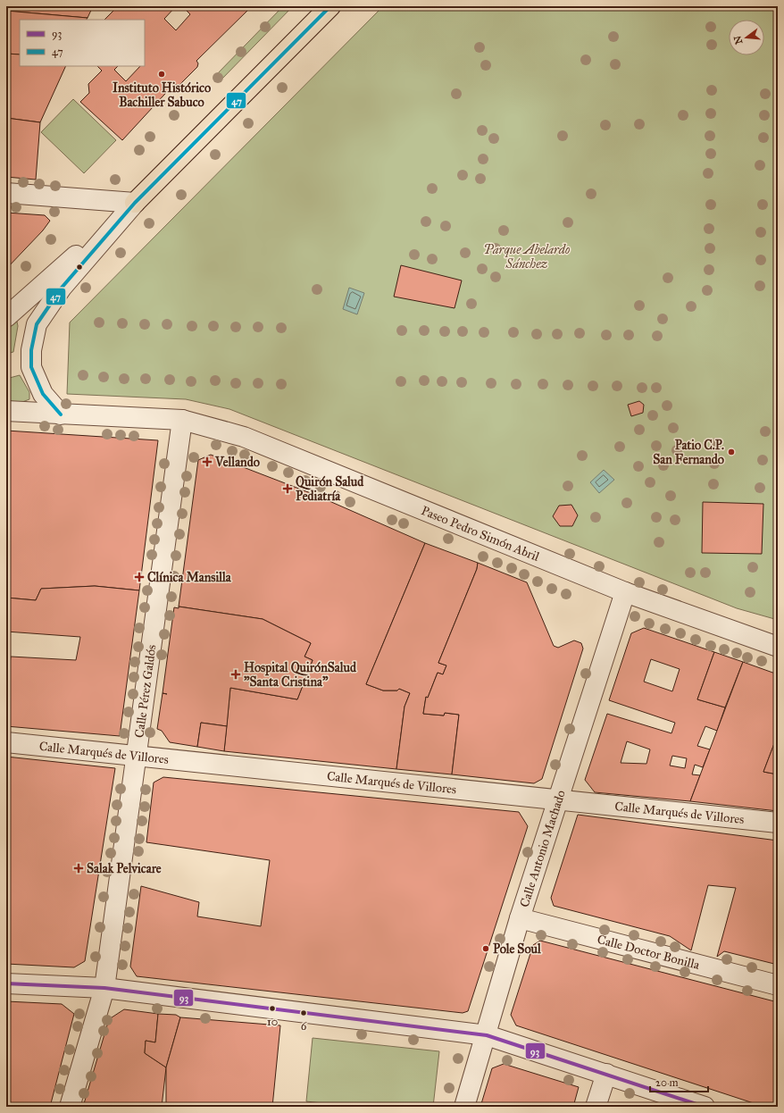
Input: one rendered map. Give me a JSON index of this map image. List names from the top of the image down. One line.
{"streets":{"street":["Paseo Pedro Simón Abril","Calle Pérez Galdós","Calle Marqués de Villores","Calle Antonio Machado","Calle Doctor Bonilla"]},"crossings":[["Paseo Pedro Simón Abril","Calle Pérez Galdós"],["Paseo Pedro Simón Abril","Calle Antonio Machado"],["Calle Pérez Galdós","Calle Marqués de Villores"],["Calle Marqués de Villores","Calle Antonio Machado"],["Calle Antonio Machado","Calle Doctor Bonilla"]],"parks":["Parque Abelardo Sánchez"],"places":{"other":["Instituto Histórico Bachiller Sabuco","Patio C.P. San Fernando","Pole Soul","10","6"],"health":["Vellando","Quirón Salud Pediatría","Clínica Mansilla","Hospital QuirónSalud \"Santa Cristina\"","Salak Pelvicare"]},"lines":["transit line 47","transit line 93"],"legend":["93","47"],"scale_bar":"20 m","north":"left"}
